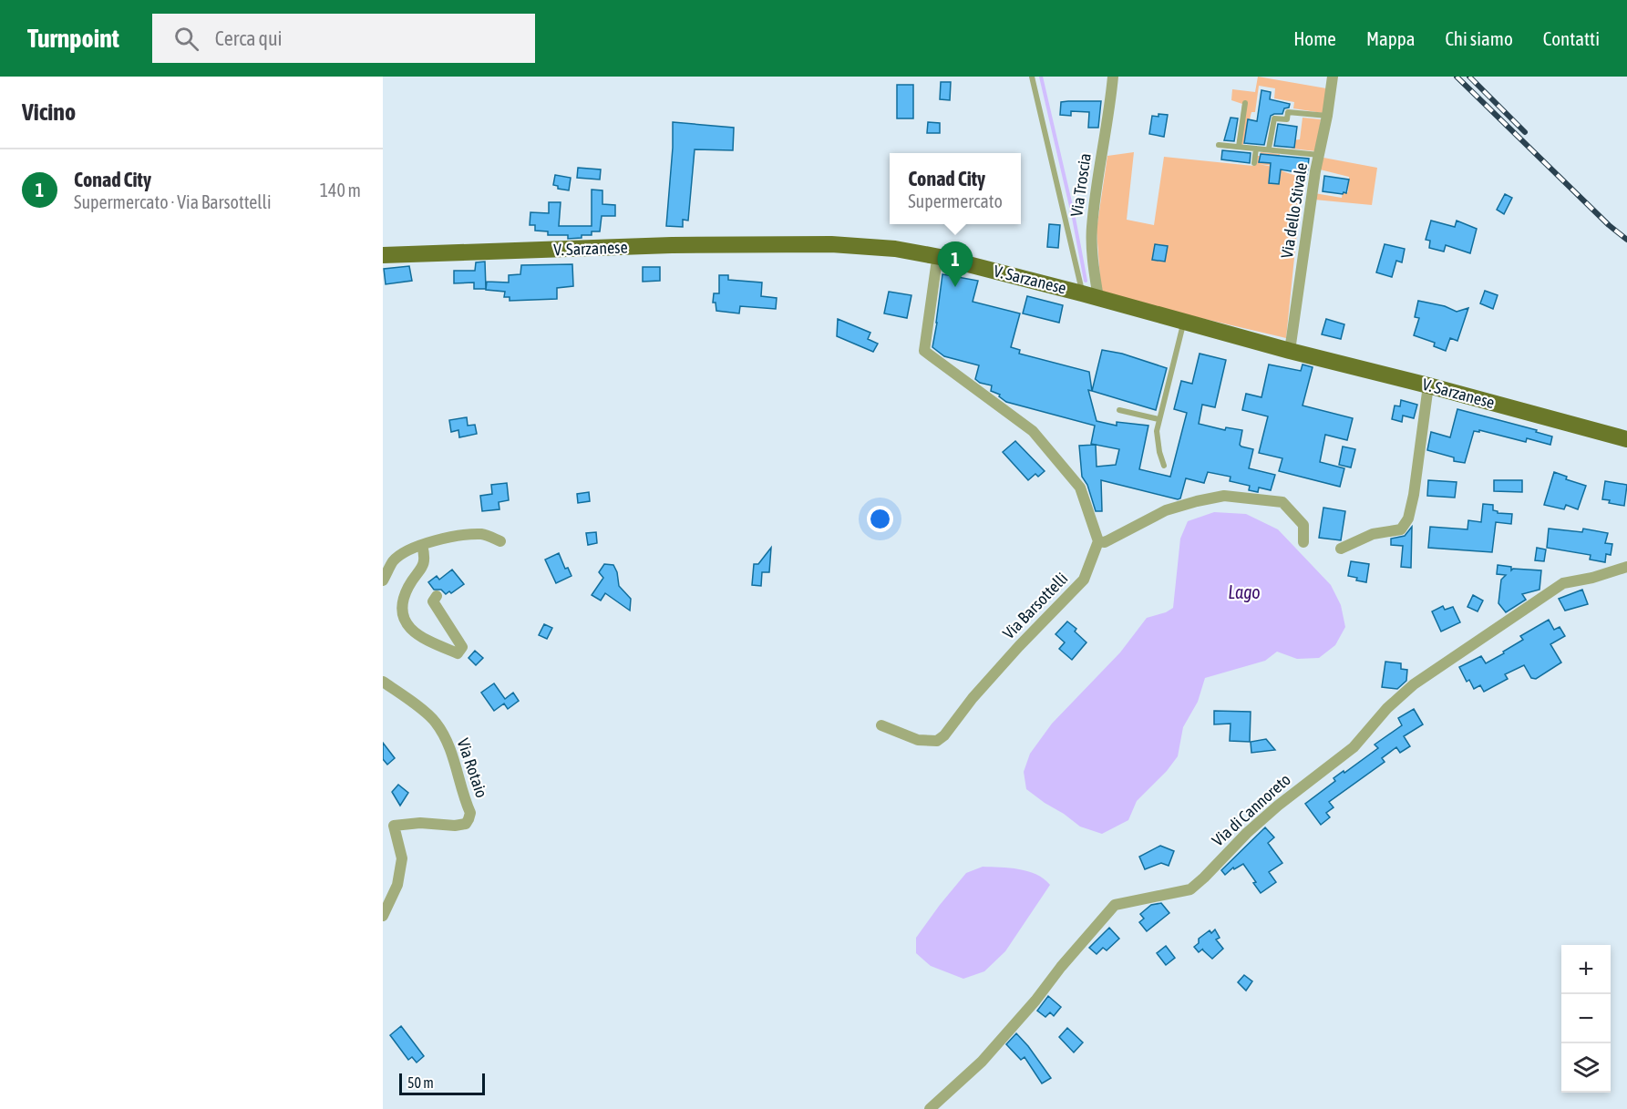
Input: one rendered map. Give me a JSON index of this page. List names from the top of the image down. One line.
{"streets":{"main road":["V. Sarzanese"],"street":["Via Troscia","Via dello Stivale","Via Barsottelli","Via Rotaio","Via di Cannoreto"]},"crossings":[["Via Troscia","V. Sarzanese"],["Via dello Stivale","V. Sarzanese"]],"water":["Lago"],"scale_bar":"50 m","page":{"header":"Turnpoint","search":"Cerca qui","nav":["Home","Mappa","Chi siamo","Contatti"],"heading":"Vicino","list":[{"mark":"1","name":"Conad City","note":"Supermercato · Via Barsottelli","value":"140 m"}],"popup":["Conad City","Supermercato"],"pins":"1","map_buttons":["+","−"],"scale":"50 m"}}
